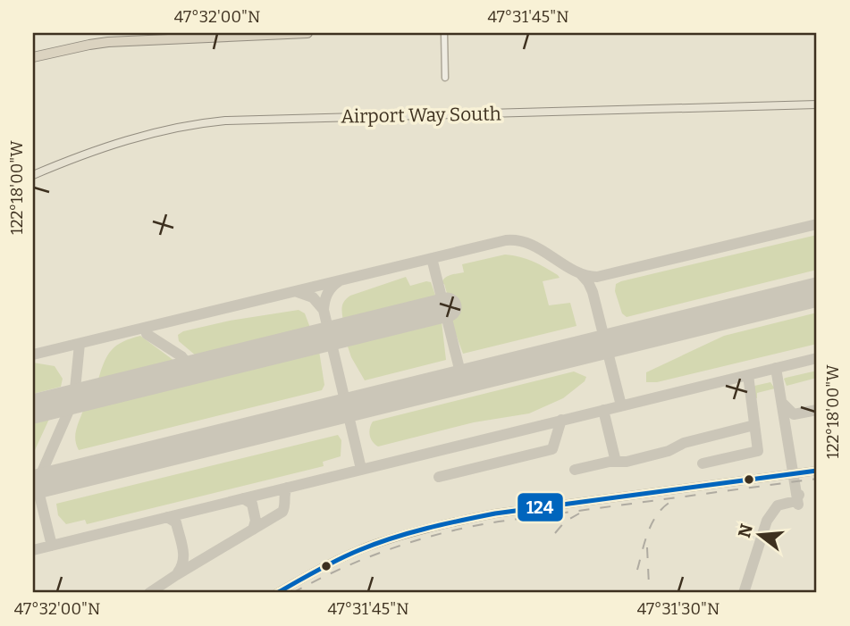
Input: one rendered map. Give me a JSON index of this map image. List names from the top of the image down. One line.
{"streets":{"main road":["Airport Way South"]},"lines":["transit line 124"],"north":"left","coordinates":["47°32'00\"N","47°31'45\"N","122°18'00\"W","47°31'30\"N"]}
